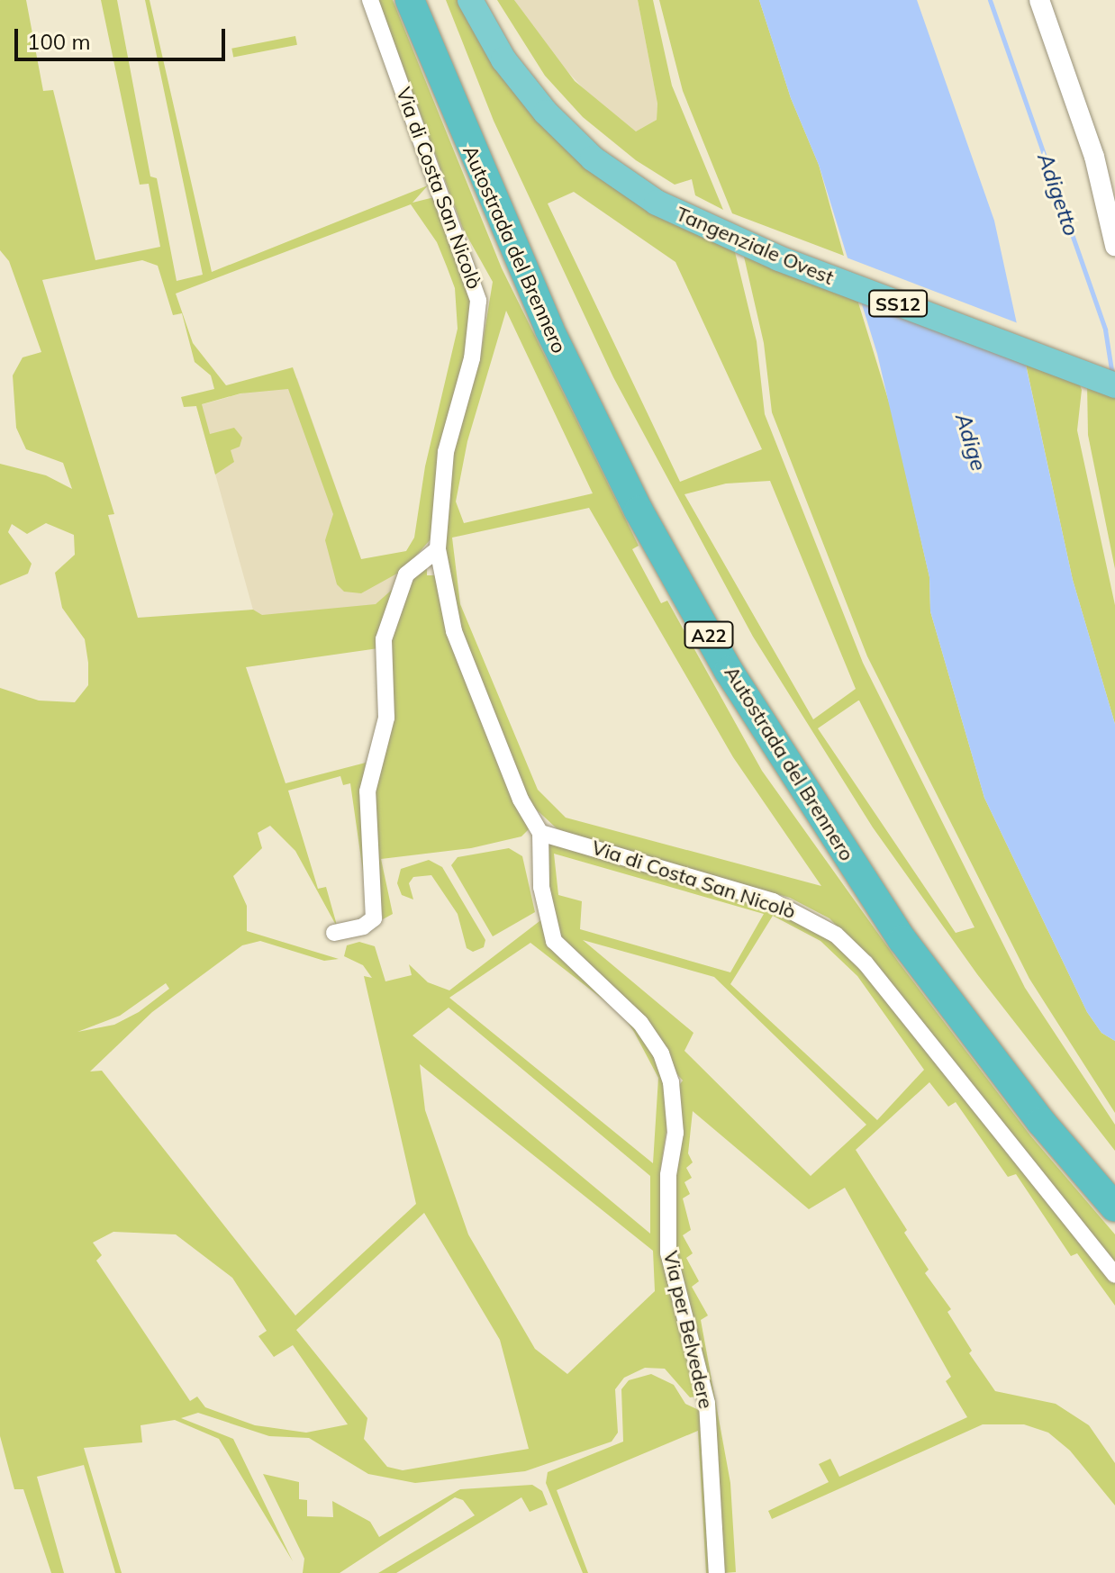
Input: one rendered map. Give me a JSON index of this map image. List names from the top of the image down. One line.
{"streets":{"highway":["Tangenziale Ovest","Autostrada del Brennero","SS12","A22"],"street":["Via di Costa San Nicolò","Via per Belvedere"]},"crossings":[["Via di Costa San Nicolò","Via per Belvedere"]],"water":["Adigetto","Adige"],"scale_bar":"100 m"}
